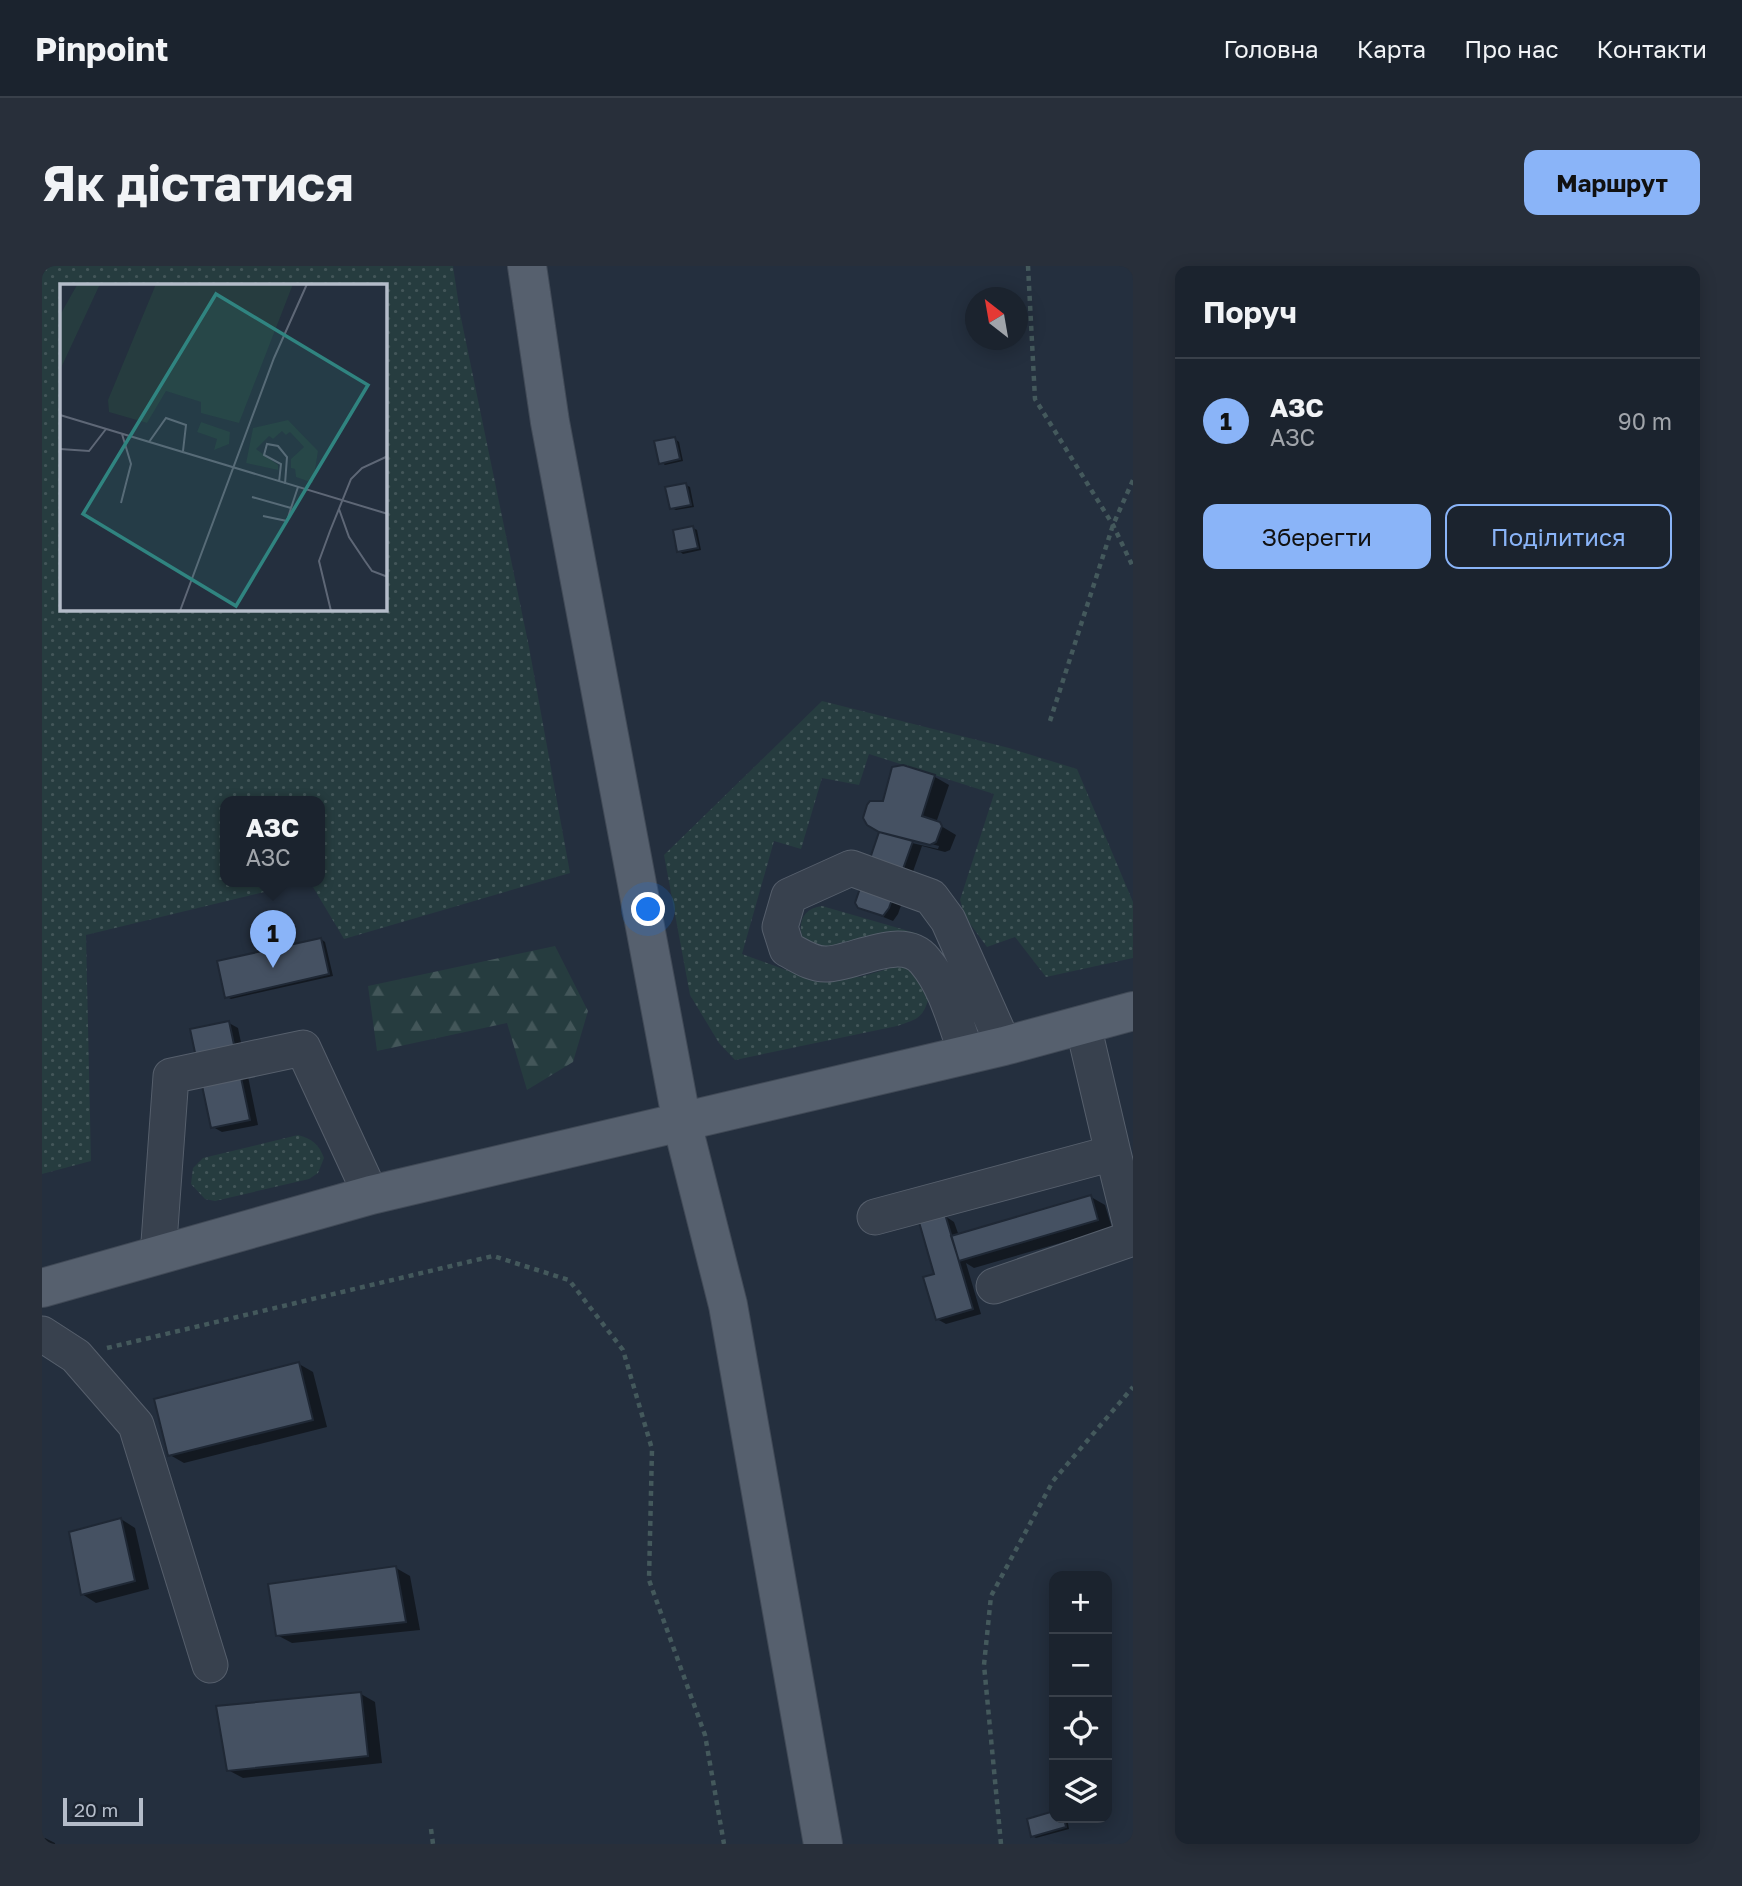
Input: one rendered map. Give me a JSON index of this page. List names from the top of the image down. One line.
{"scale_bar":"20 m","north":"top left","page":{"header":"Pinpoint","nav":["Головна","Карта","Про нас","Контакти"],"buttons":["Маршрут",["Зберегти","Поділитися"]],"title":"Як дістатися","heading":"Поруч","list":[{"mark":"1","name":"АЗС","note":"АЗС","value":"90 m"}],"popup":["АЗС","АЗС"],"pins":"1","map_buttons":["+","−"],"scale":"20 m"}}
